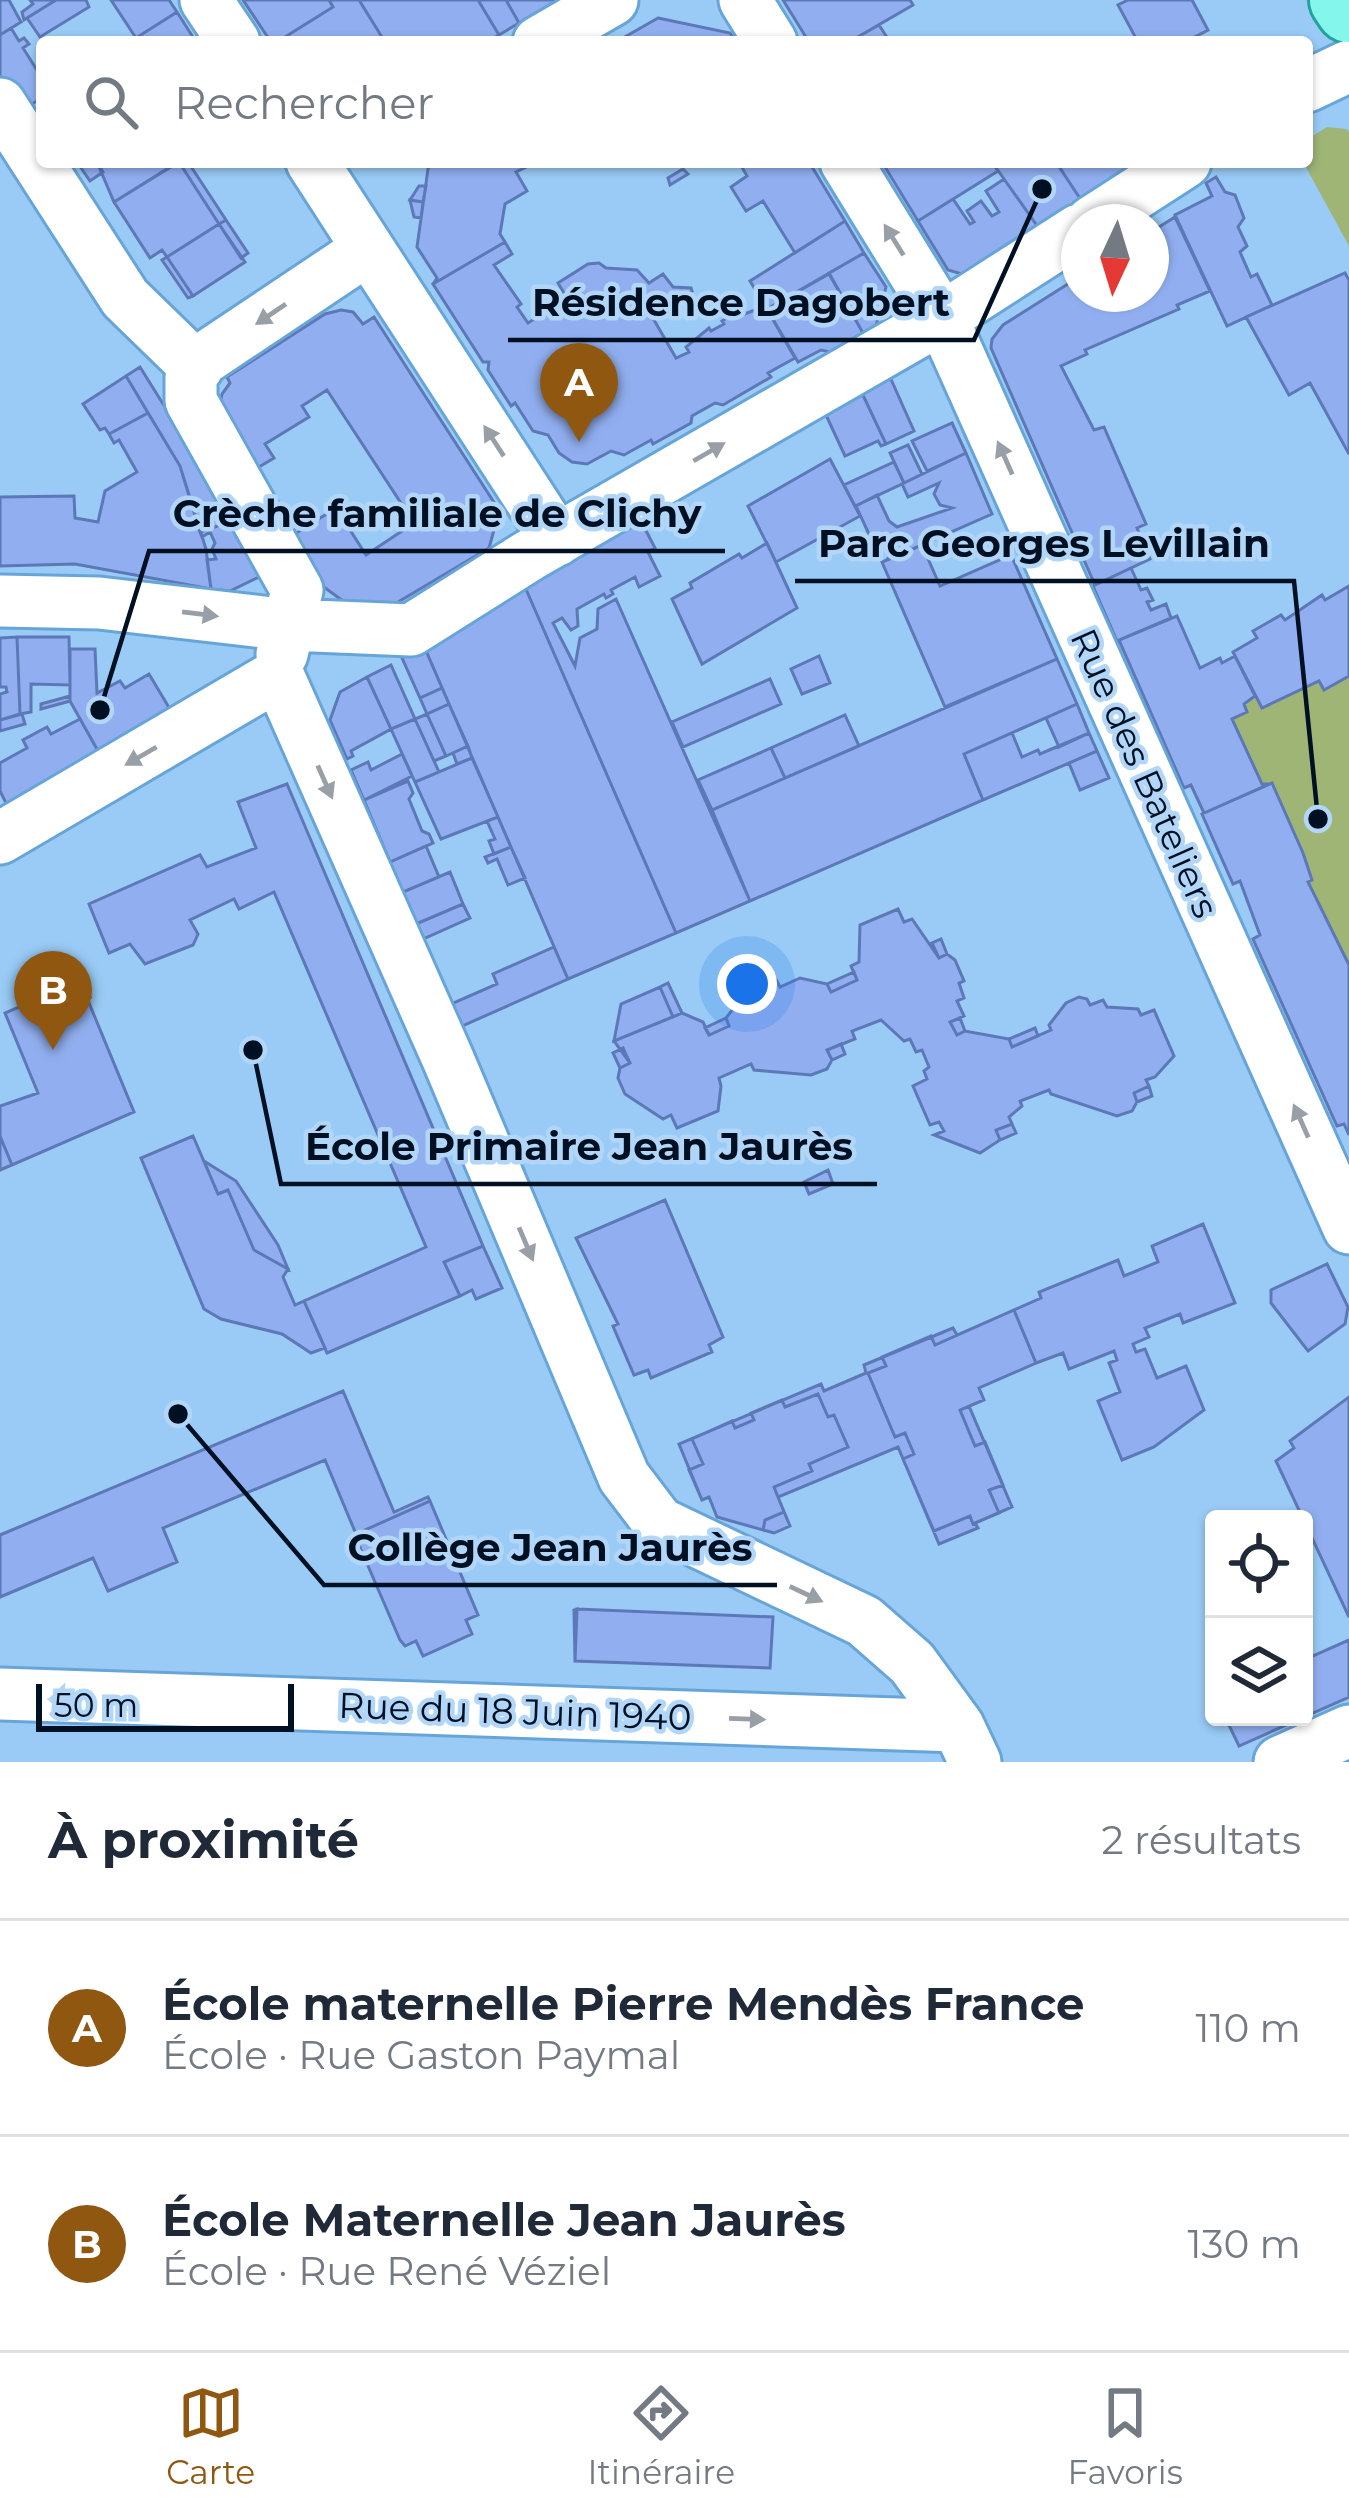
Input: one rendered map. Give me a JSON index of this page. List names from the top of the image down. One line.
{"streets":{"street":["Rue des Bateliers","Rue du 18 Juin 1940"]},"one_way":["Rue des Bateliers","Rue du 18 Juin 1940"],"places":["Résidence Dagobert","Crèche familiale de Clichy","Parc Georges Levillain","École Primaire Jean Jaurès","Collège Jean Jaurès"],"scale_bar":"50 m","north":"bottom","page":{"search":"Rechercher","pins":["A","B"],"scale":"50 m","heading":["À proximité","2 résultats"],"list":[{"mark":"A","name":"École maternelle Pierre Mendès France","note":"École · Rue Gaston Paymal","value":"110 m"},{"mark":"B","name":"École Maternelle Jean Jaurès","note":"École · Rue René Véziel","value":"130 m"}],"nav":["Carte","Itinéraire","Favoris"]}}
